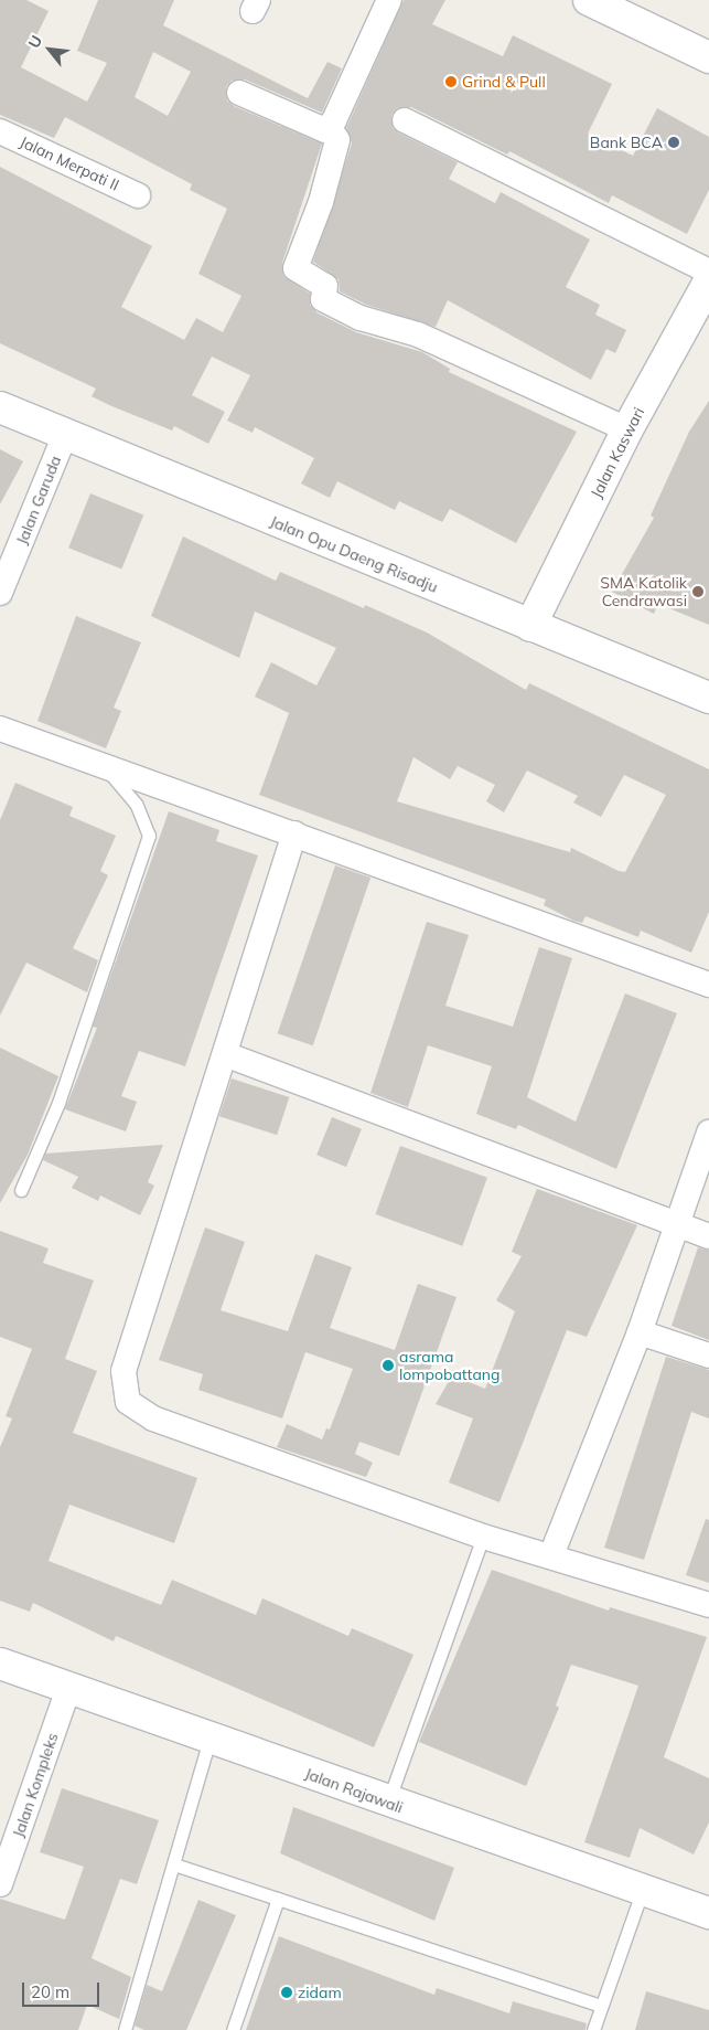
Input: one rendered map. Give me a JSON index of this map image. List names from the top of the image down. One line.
{"streets":{"main road":["Jalan Kaswari","Jalan Opu Daeng Risadju","Jalan Rajawali"],"street":["Jalan Merpati II","Jalan Garuda","Jalan Kompleks"]},"crossings":[["Jalan Kaswari","Jalan Opu Daeng Risadju"],["Jalan Garuda","Jalan Opu Daeng Risadju"],["Jalan Kompleks","Jalan Rajawali"]],"places":["Grind & Pull","Bank BCA","SMA Katolik Cendrawasi","asrama lompobattang","zidam"],"scale_bar":"20 m","north":"top left"}
